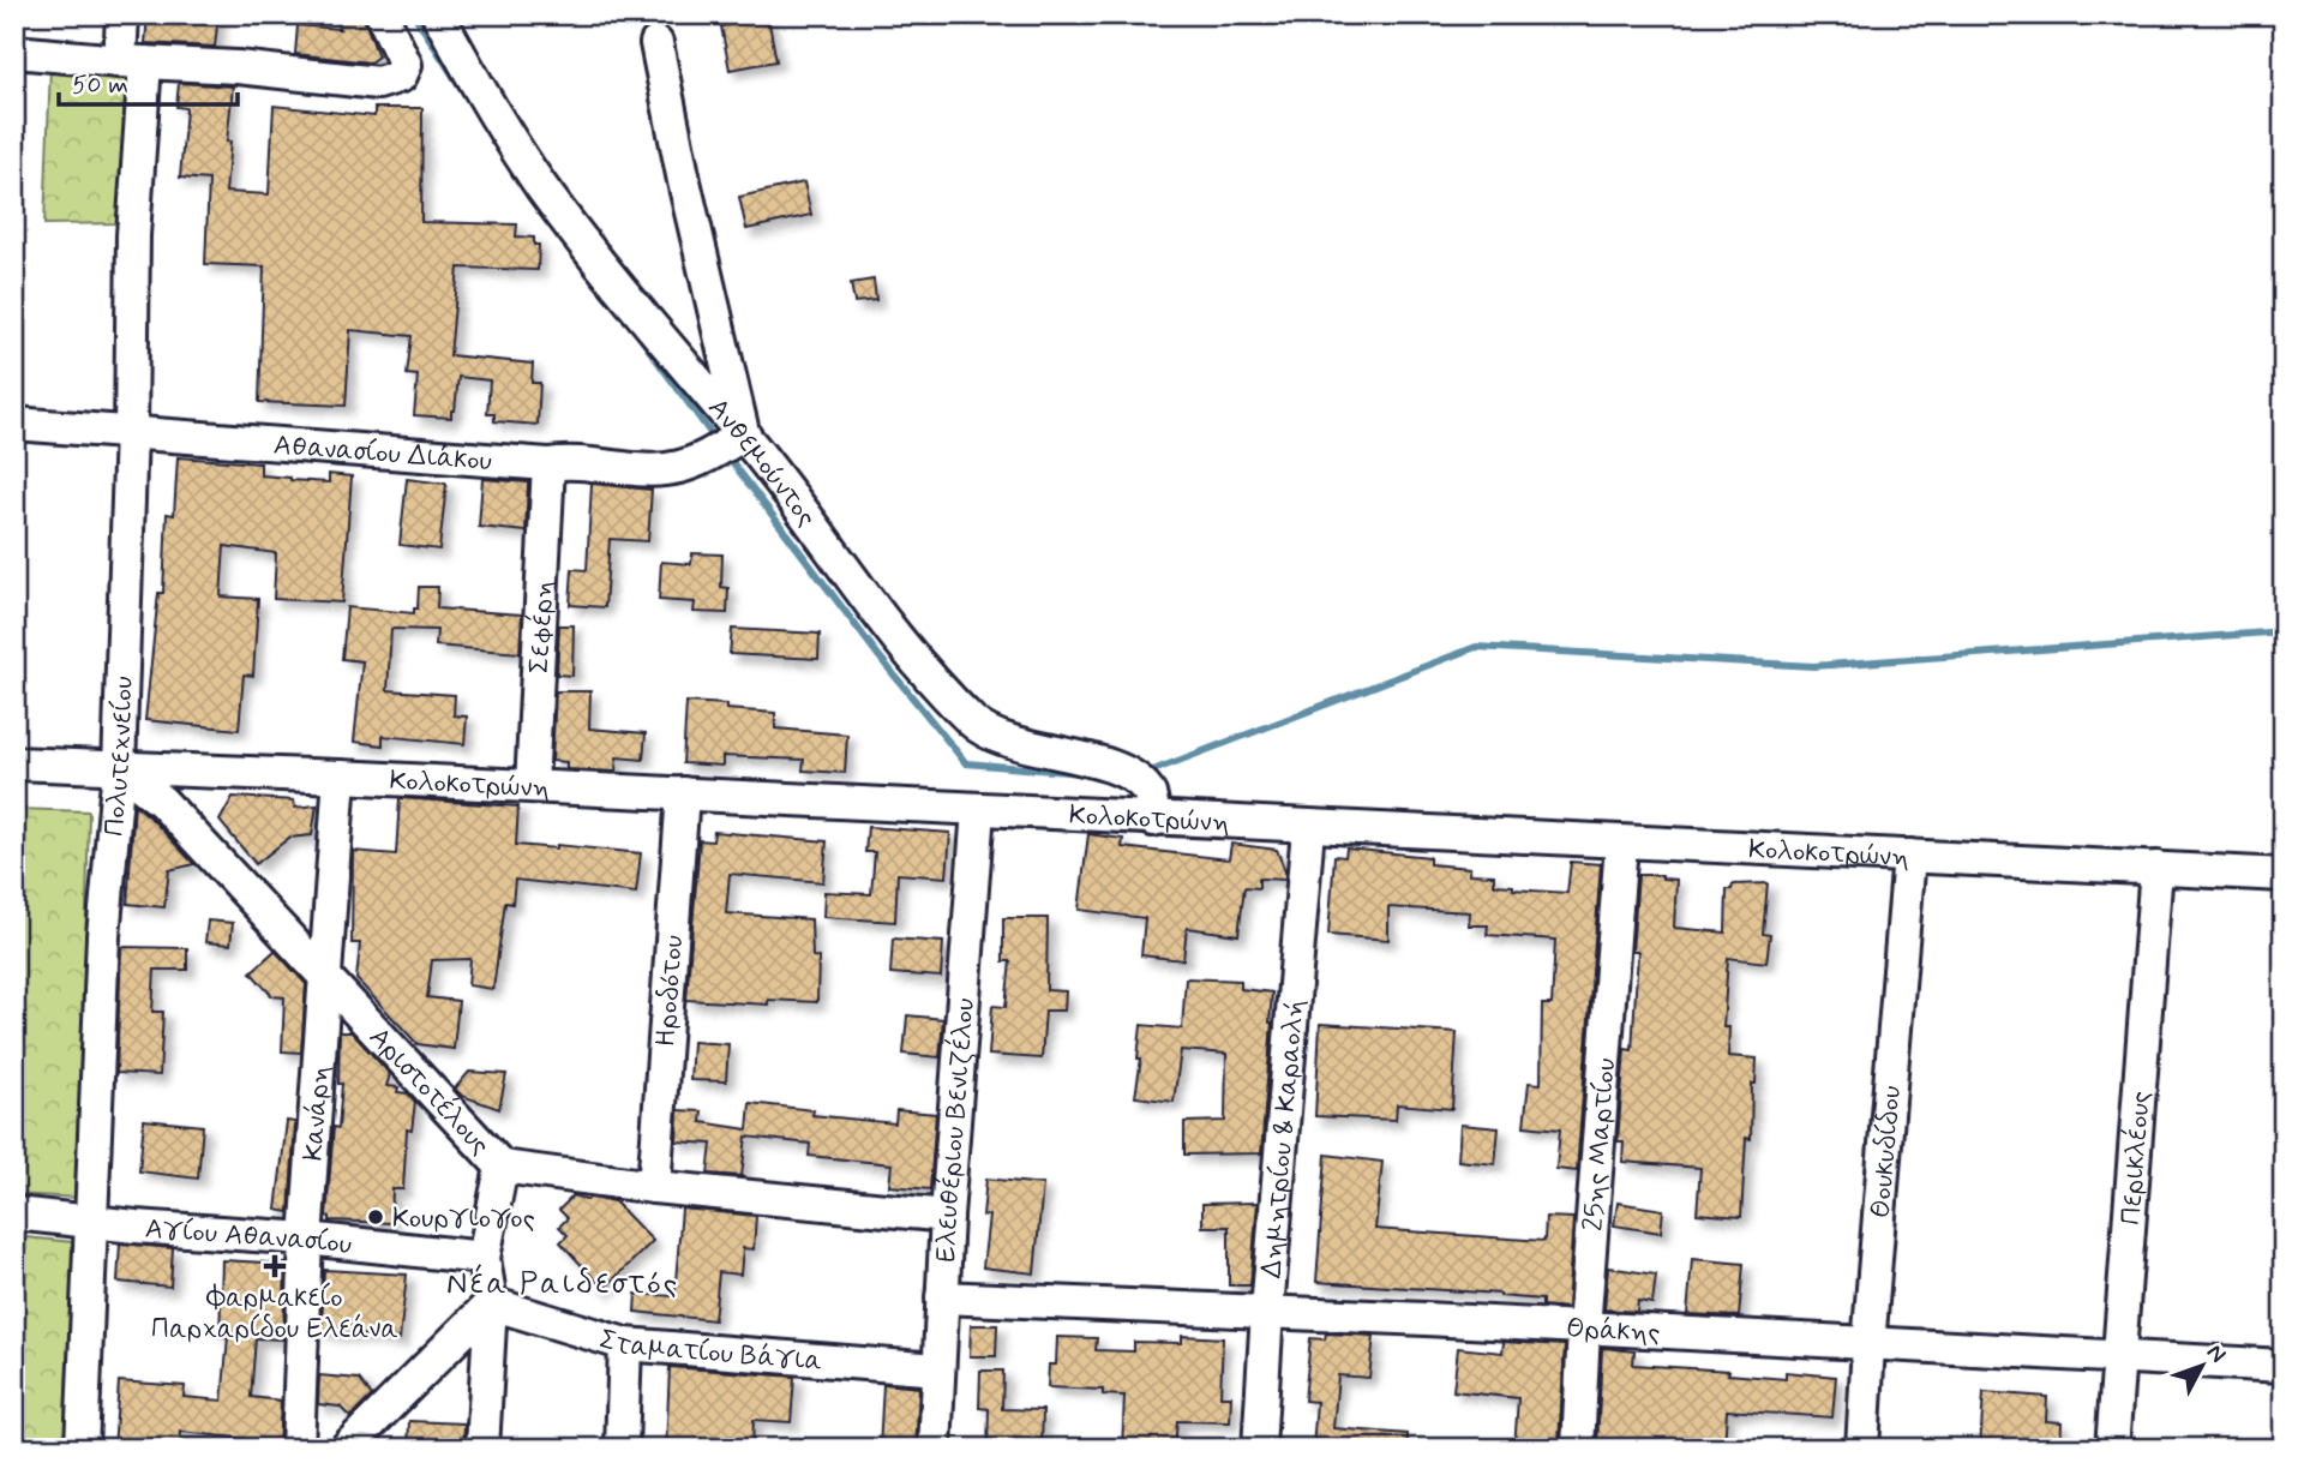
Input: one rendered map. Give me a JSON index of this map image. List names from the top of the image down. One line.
{"streets":{"street":["Αθανασίου Διάκου","Ανθεμούντος","Σεφέρη","Πολυτεχνείου","Κολοκοτρώνη","Ηροδότου","Αριστοτέλους","Κανάρη","Ελευθέριου Βενιζέλου","Δημητρίου & Καραολή","25ης Μαρτίου","Θουκυδίδου","Περικλέους","Αγίου Αθανασίου","Θράκης","Σταματίου Βάγια"]},"crossings":[["Αθανασίου Διάκου","Ανθεμούντος"],["Αθανασίου Διάκου","Σεφέρη"],["Αθανασίου Διάκου","Πολυτεχνείου"],["Ανθεμούντος","Κολοκοτρώνη"],["Σεφέρη","Κολοκοτρώνη"],["Πολυτεχνείου","Κολοκοτρώνη"],["Πολυτεχνείου","Αριστοτέλους"],["Πολυτεχνείου","Αγίου Αθανασίου"],["Κολοκοτρώνη","Ηροδότου"],["Κολοκοτρώνη","Αριστοτέλους"],["Κολοκοτρώνη","Κανάρη"],["Κολοκοτρώνη","Ελευθέριου Βενιζέλου"],["Κολοκοτρώνη","Δημητρίου & Καραολή"],["Κολοκοτρώνη","25ης Μαρτίου"],["Κολοκοτρώνη","Θουκυδίδου"],["Κολοκοτρώνη","Περικλέους"],["Ηροδότου","Αριστοτέλους"],["Αριστοτέλους","Κανάρη"],["Αριστοτέλους","Ελευθέριου Βενιζέλου"],["Κανάρη","Αγίου Αθανασίου"],["Ελευθέριου Βενιζέλου","Θράκης"],["Ελευθέριου Βενιζέλου","Σταματίου Βάγια"],["Δημητρίου & Καραολή","Θράκης"],["25ης Μαρτίου","Θράκης"],["Θουκυδίδου","Θράκης"],["Περικλέους","Θράκης"]],"districts":["Νέα Ραιδεστός"],"places":{"other":["Κουργιογος"],"health":["Φαρμακείο Παρχαρίδου Ελεάνα"]},"scale_bar":"50 m","north":"top right"}
